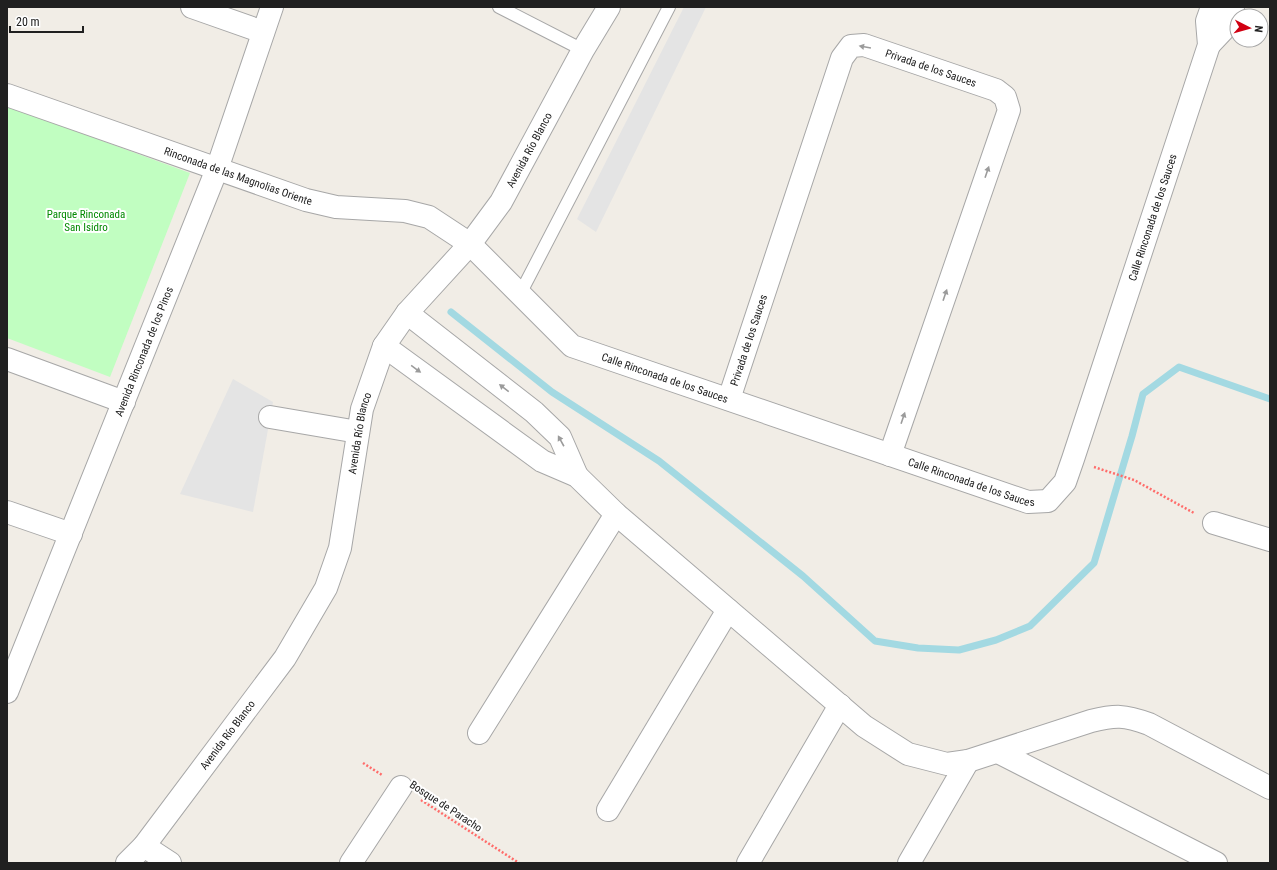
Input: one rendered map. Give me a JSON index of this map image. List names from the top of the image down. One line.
{"streets":{"street":["Privada de los Sauces","Avenida Río Blanco","Rinconada de las Magnolias Oriente","Calle Rinconada de los Sauces","Avenida Rinconada de los Pinos"],"path":["Bosque de Paracho"]},"crossings":[["Privada de los Sauces","Calle Rinconada de los Sauces"],["Avenida Río Blanco","Rinconada de las Magnolias Oriente"],["Avenida Río Blanco","Calle Rinconada de los Sauces"],["Rinconada de las Magnolias Oriente","Calle Rinconada de los Sauces"],["Rinconada de las Magnolias Oriente","Avenida Rinconada de los Pinos"]],"parks":["Parque Rinconada San Isidro"],"scale_bar":"20 m","north":"right"}
